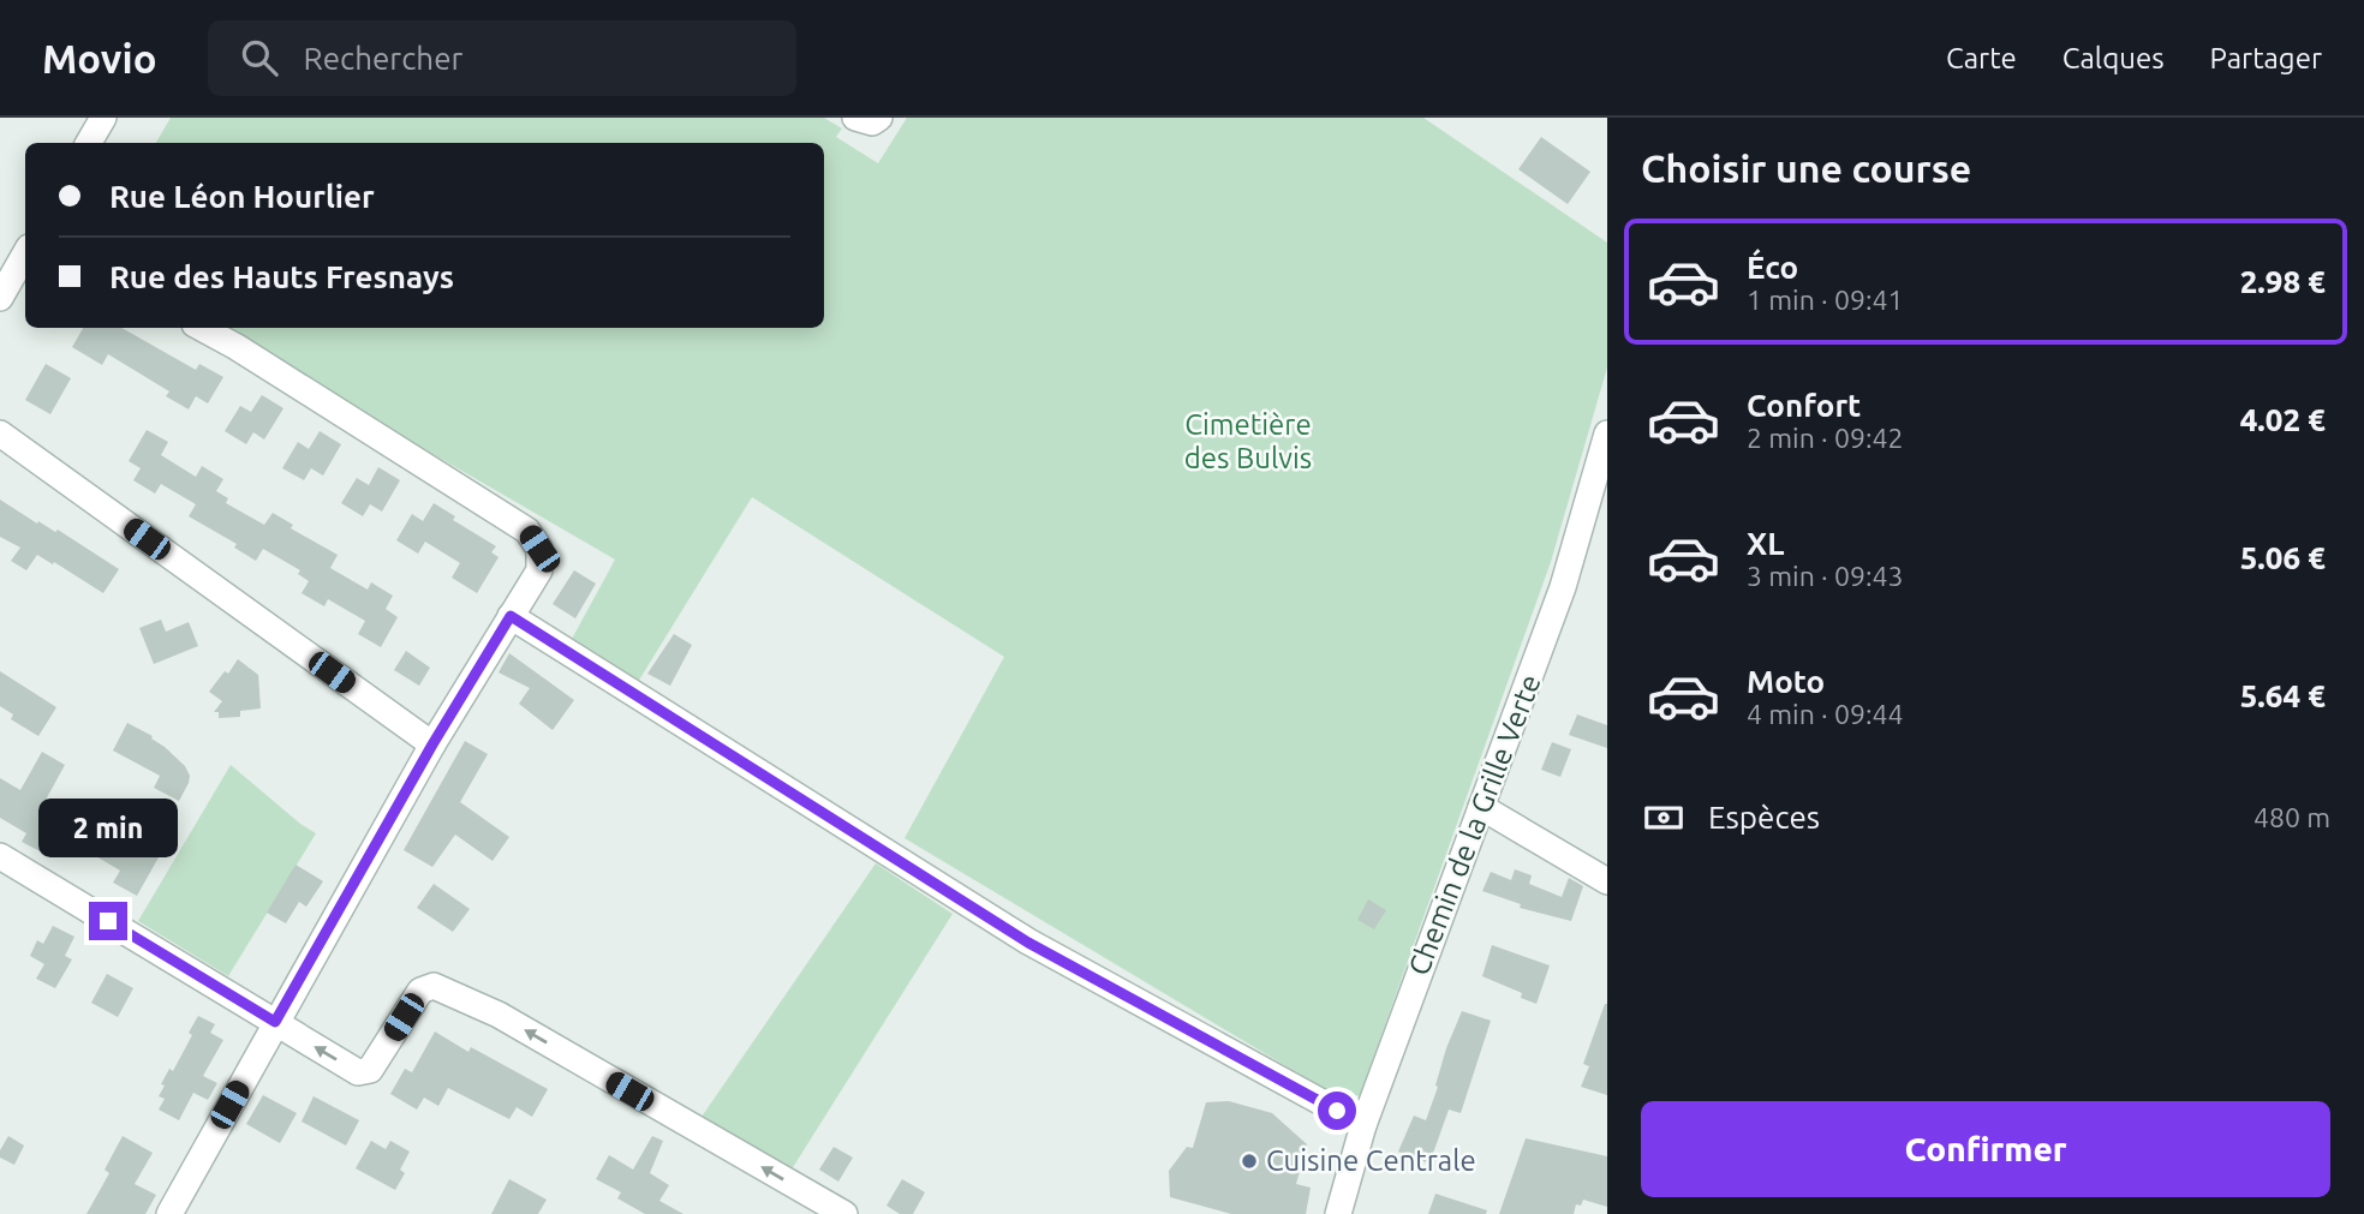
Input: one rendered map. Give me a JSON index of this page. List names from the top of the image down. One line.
{"streets":{"street":["Chemin de la Grille Verte"]},"parks":["Cimetière des Bulvis"],"places":["Cuisine Centrale"],"page":{"header":"Movio","search":"Rechercher","nav":["Carte","Calques","Partager"],"heading":"Choisir une course","banner":["Rue Léon Hourlier","Rue des Hauts Fresnays"],"list":[{"name":"Éco","note":"1 min · 09:41","value":"2.98 €"},{"name":"Confort","note":"2 min · 09:42","value":"4.02 €"},{"name":"XL","note":"3 min · 09:43","value":"5.06 €"},{"name":"Moto","note":"4 min · 09:44","value":"5.64 €"}],"pay":["Espèces","480 m"],"bubble":"2 min","buttons":"Confirmer"}}
